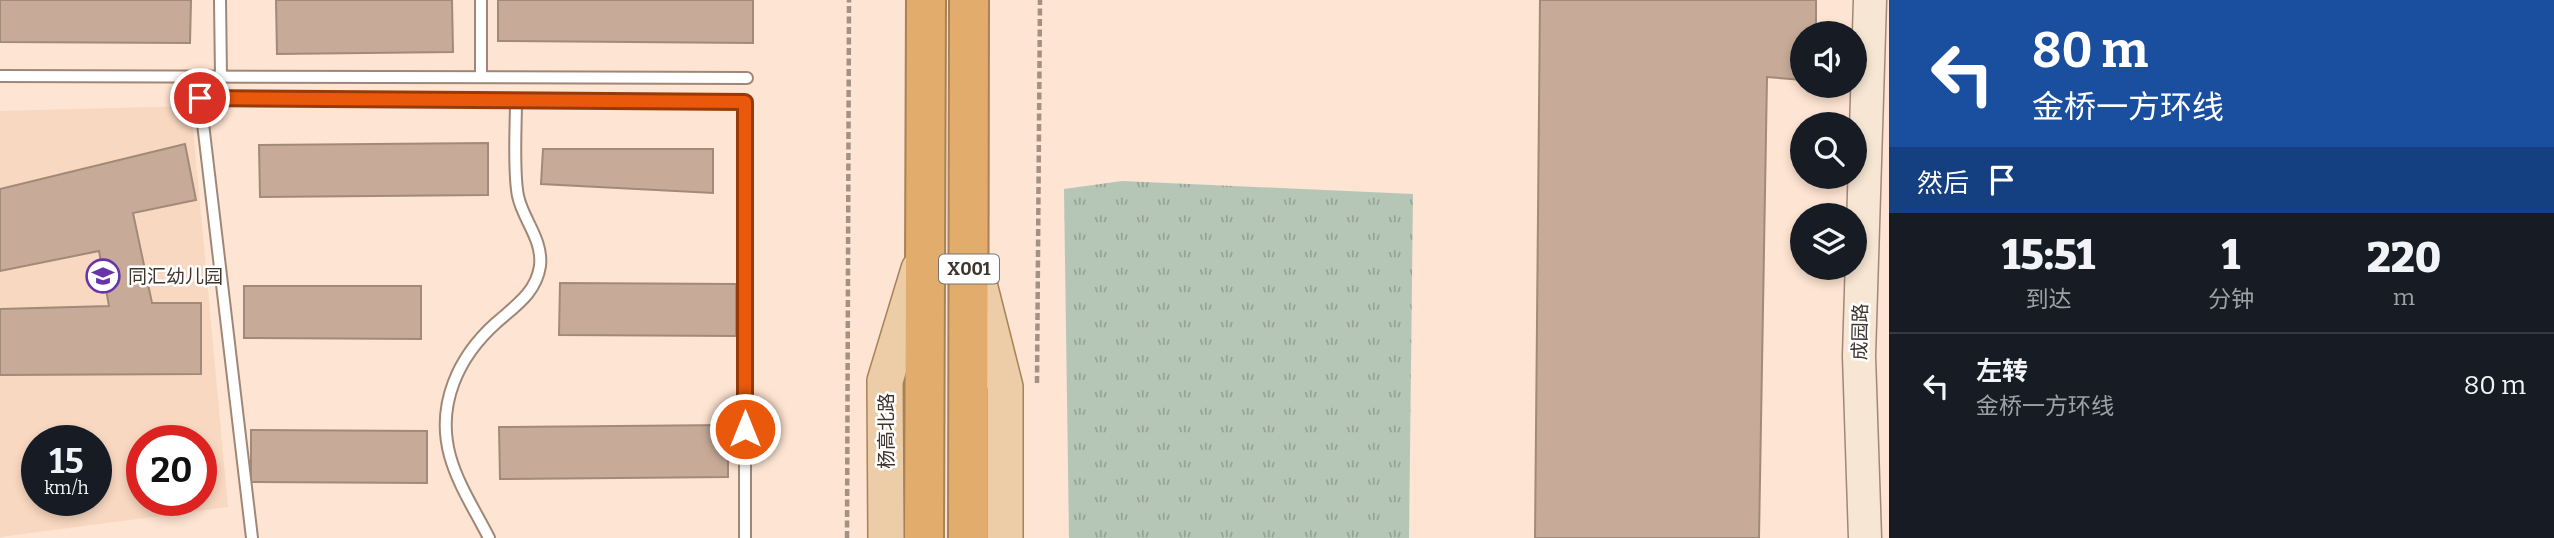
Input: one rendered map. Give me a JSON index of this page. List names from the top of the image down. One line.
{"streets":{"highway":["X001","杨高北路"],"street":["成园路"]},"places":{"school or university":["同汇幼儿园"]},"page":{"turn":["80 m","金桥一方环线"],"then":"然后","eta":["15:51","到达","1","分钟","220","m"],"list":[{"name":"左转","note":"金桥一方环线","value":"80 m"}],"speed":"15 km/h","limit":"20"}}
